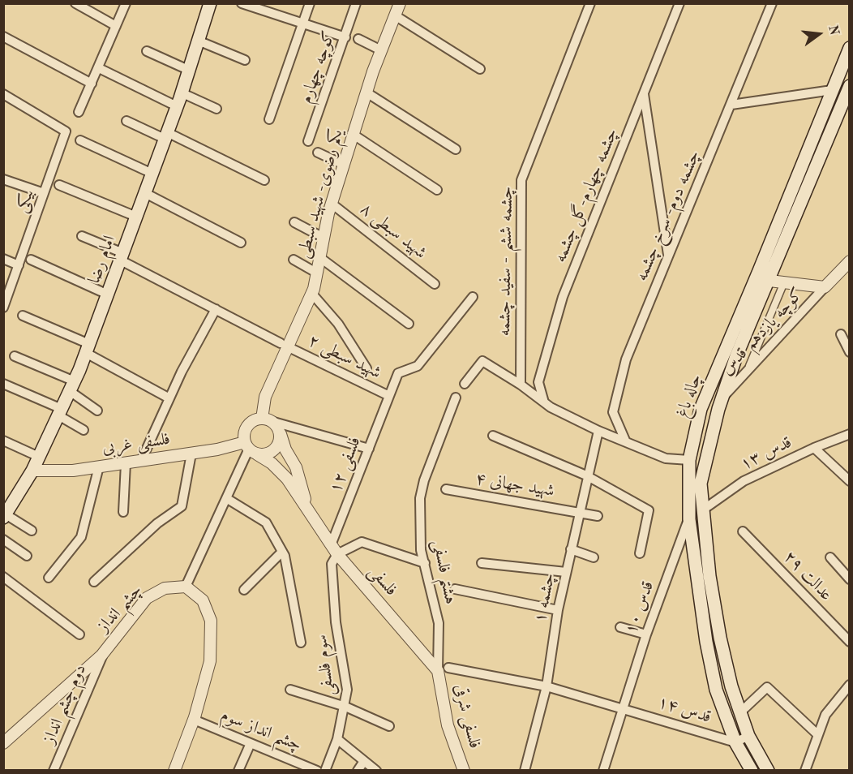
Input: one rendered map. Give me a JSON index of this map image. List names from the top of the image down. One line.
{"streets":{"main road":["امام رضا","چاله باغ"],"street":["کوچه چهارم","یکم رضوی- شهید سبطی","چشمه چهارم-گل چشمه","بیکی","چشمه دوم- سرخ چشمه","۸ شهید سبطی","چشمه ششم - سفید چشمه","کوچه یازدهم قدس","۲ شهید سبطی","فلسفی غربی","قدس ۱۳","۱۲ فلسفی","۴ شهید جهانی","هشتم فلسفی","عدالت ۲۹","فلسفی","چشمه ۱","قدس ۱۰","چشم انداز","سوم فلسفی","دوم چشم انداز","قدس ۱۴","فلسفی شرقی","چشم انداز سوم"]},"crossings":[["یکم رضوی- شهید سبطی","۸ شهید سبطی"],["یکم رضوی- شهید سبطی","۲ شهید سبطی"],["یکم رضوی- شهید سبطی","فلسفی غربی"],["امام رضا","۲ شهید سبطی"],["امام رضا","فلسفی غربی"],["کوچه یازدهم قدس","چاله باغ"],["۲ شهید سبطی","۱۲ فلسفی"],["چاله باغ","قدس ۱۳"],["چاله باغ","قدس ۱۰"],["چاله باغ","قدس ۱۴"],["۱۲ فلسفی","فلسفی"],["۱۲ فلسفی","سوم فلسفی"],["۴ شهید جهانی","چشمه ۱"],["هشتم فلسفی","فلسفی"],["هشتم فلسفی","قدس ۱۴"],["هشتم فلسفی","فلسفی شرقی"],["فلسفی","سوم فلسفی"],["فلسفی","قدس ۱۴"],["فلسفی","فلسفی شرقی"],["چشمه ۱","قدس ۱۴"],["قدس ۱۰","قدس ۱۴"],["چشم انداز","دوم چشم انداز"],["قدس ۱۴","فلسفی شرقی"]],"north":"right"}
